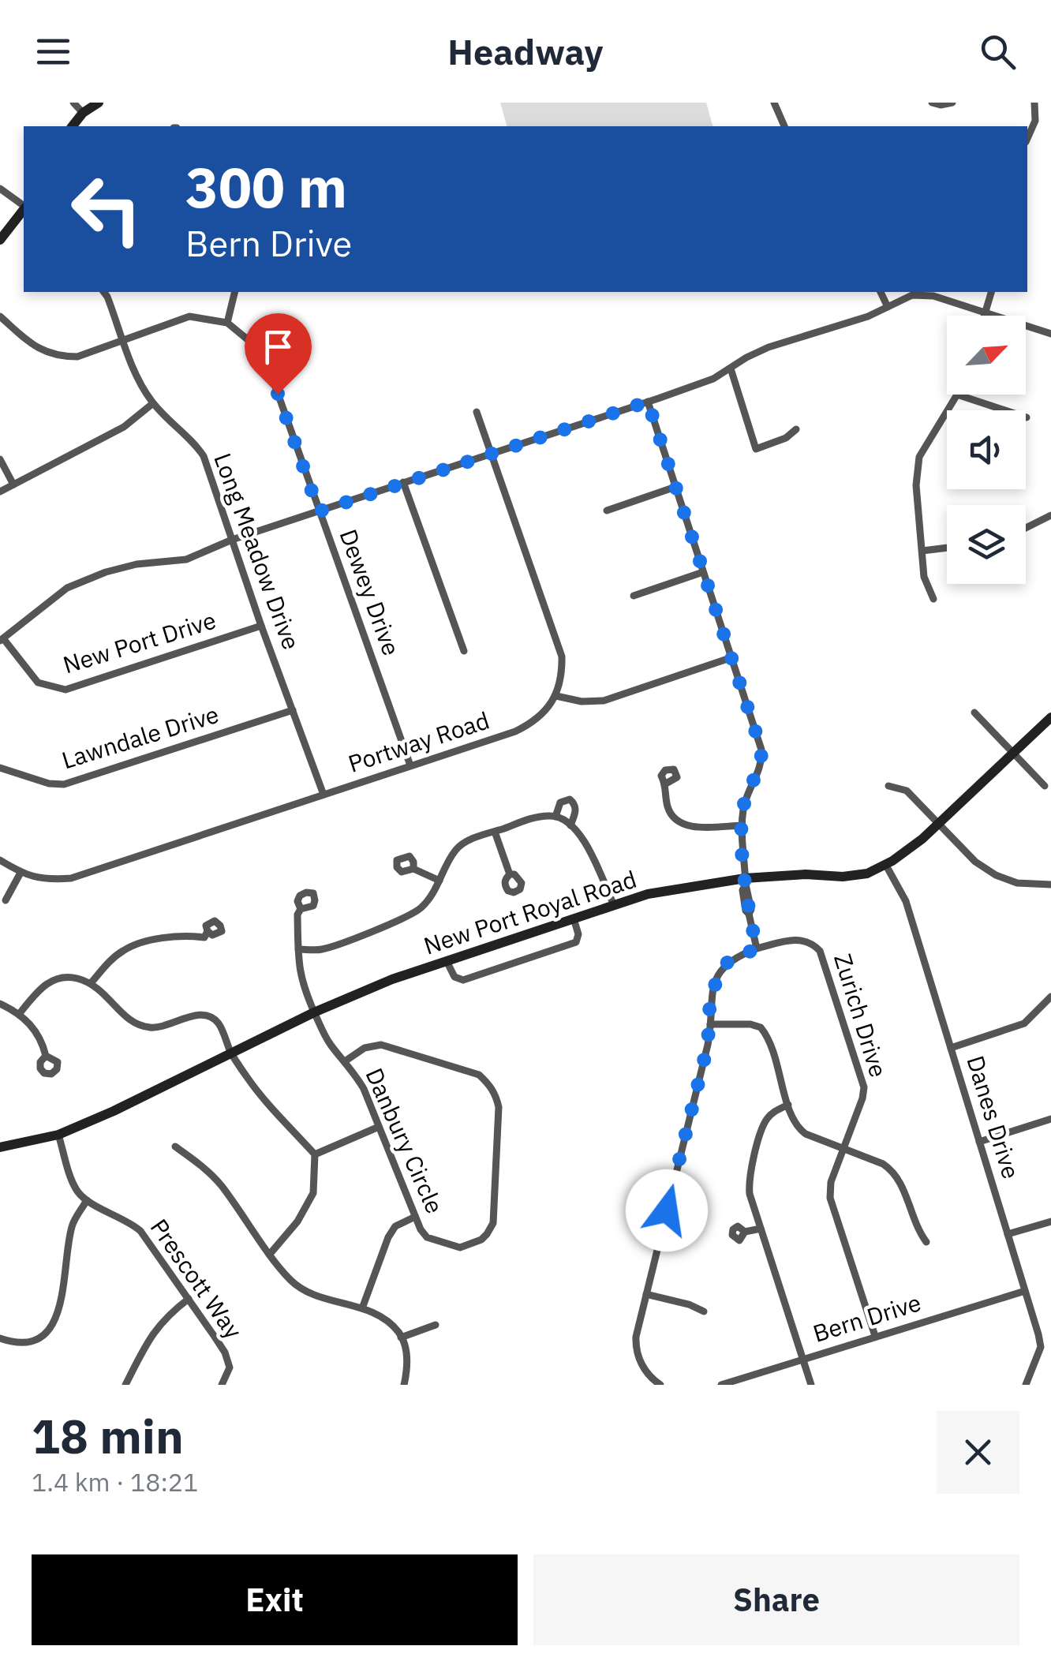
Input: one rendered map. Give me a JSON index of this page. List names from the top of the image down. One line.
{"streets":{"street":["Long Meadow Drive","Dewey Drive","New Port Drive","Lawndale Drive","Portway Road","New Port Royal Road","Zurich Drive","Danes Drive","Danbury Circle","Prescott Way","Bern Drive"]},"crossings":[["Long Meadow Drive","New Port Drive"],["Long Meadow Drive","Lawndale Drive"],["Long Meadow Drive","Portway Road"],["Dewey Drive","Portway Road"],["New Port Royal Road","Danes Drive"],["New Port Royal Road","Danbury Circle"],["Zurich Drive","Bern Drive"],["Danes Drive","Bern Drive"]],"north":"top right","page":{"header":"Headway","turn":["300 m","Bern Drive"],"heading":["18 min","1.4 km · 18:21"],"buttons":["Exit","Share"]}}
